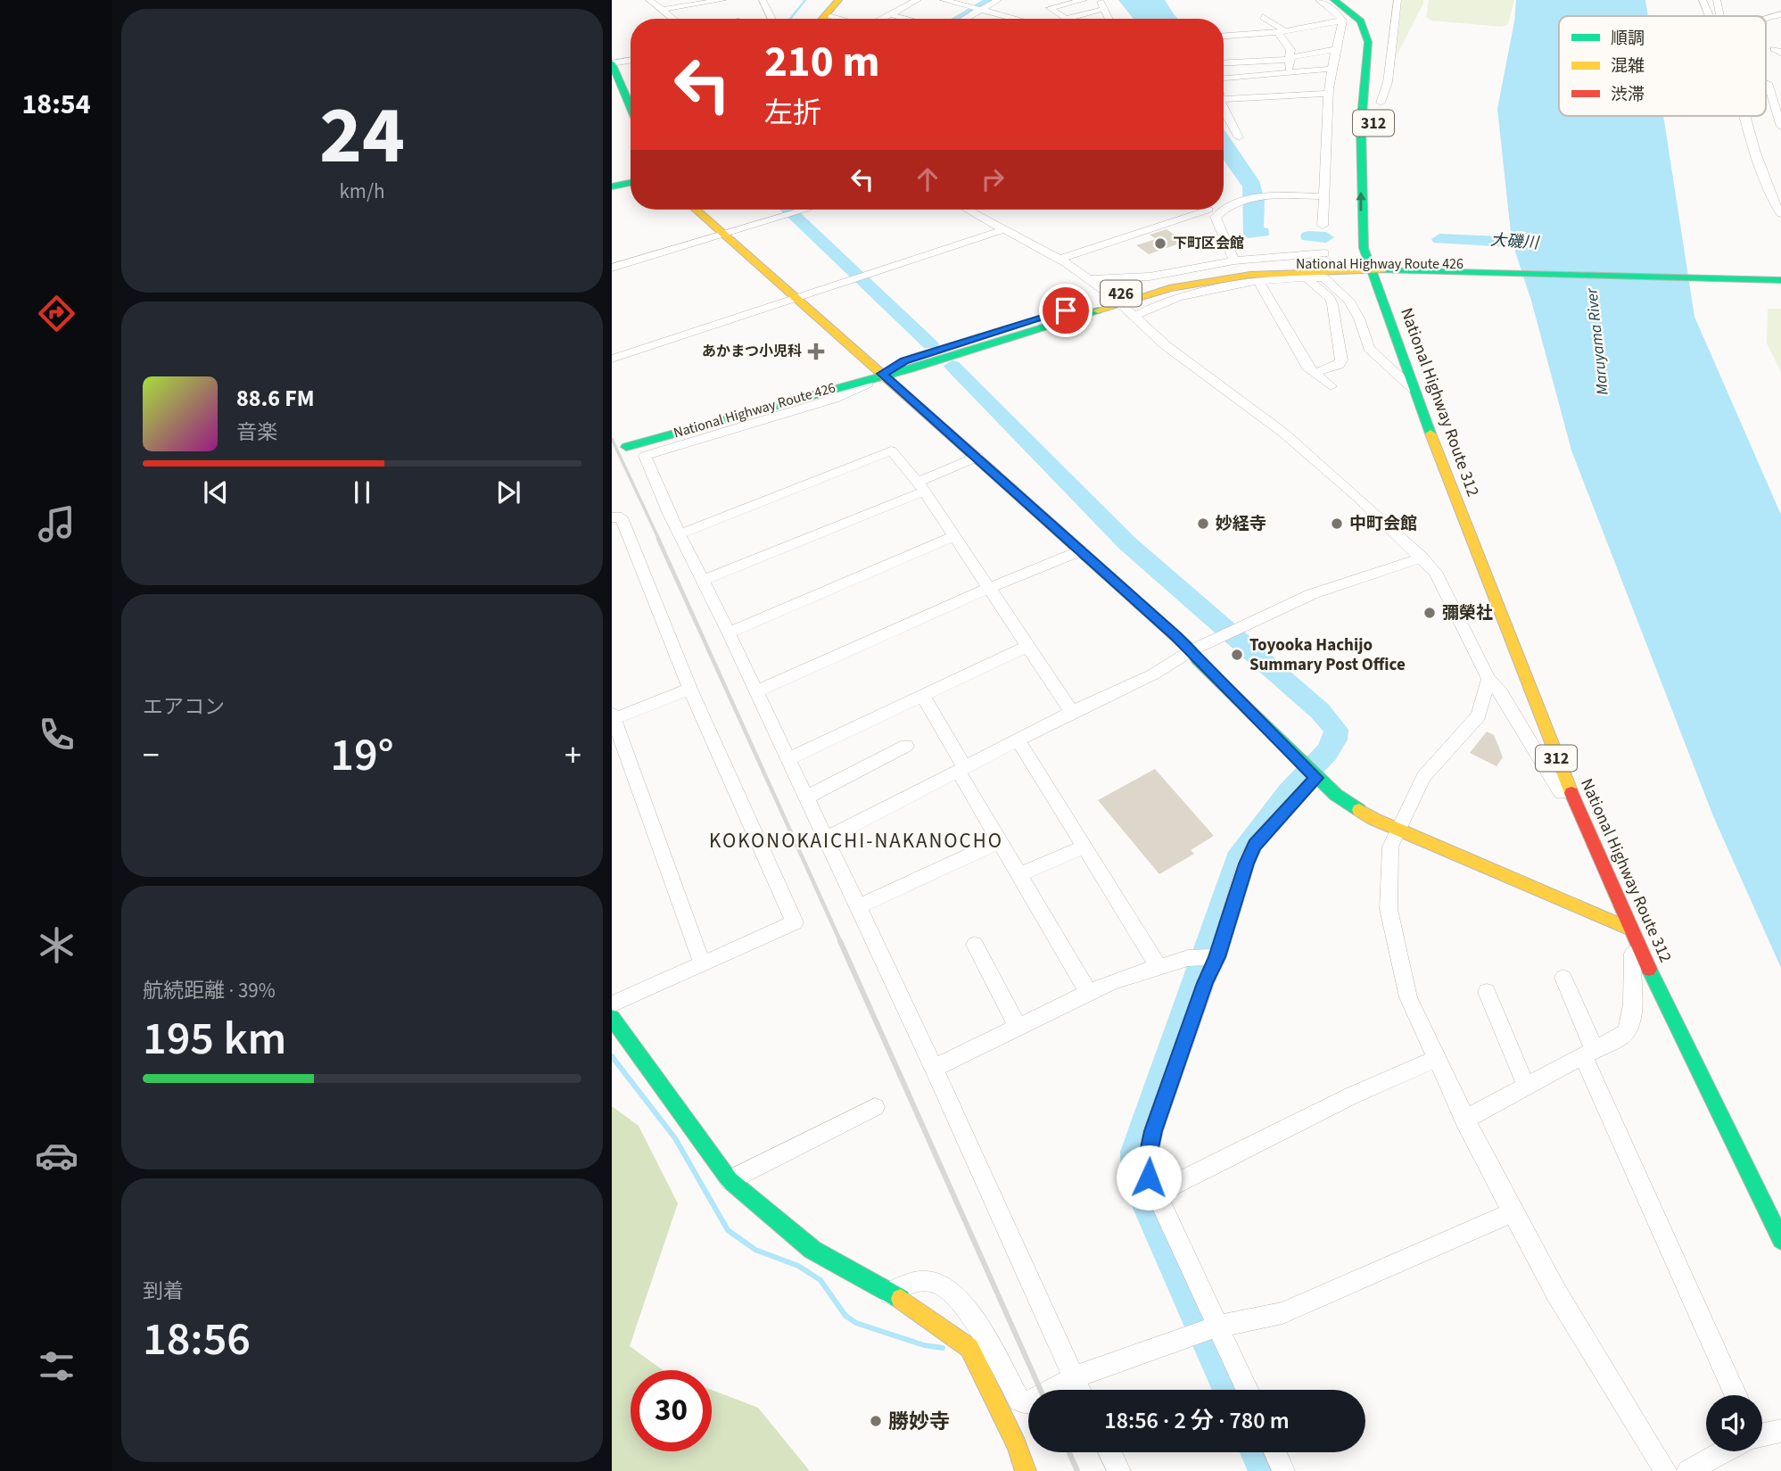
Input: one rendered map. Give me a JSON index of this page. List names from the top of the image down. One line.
{"streets":{"main road":["312","National Highway Route 426","426","National Highway Route 312"]},"crossings":[["312","National Highway Route 426"],["312","National Highway Route 312"],["National Highway Route 426","National Highway Route 312"]],"districts":["KOKONOKAICHI-NAKANOCHO"],"water":["大磯川","Maruyama River"],"places":{"other":["下町区会館","妙経寺","中町会館","彌榮社","Toyooka Hachijo Summary Post Office","勝妙寺"],"health":["あかまつ小児科"]},"legend":["順調","混雑","渋滞"],"page":{"tabs":"18:54","tile":[["24","km/h"],"エアコン",["航続距離 · 39%","195 km"],["到着","18:56"]],"turn":["210 m","左折"],"song":["88.6 FM","音楽"],"heat":["−","19°","+"],"limit":"30","trip":"18:56 · 2 分 · 780 m"}}
